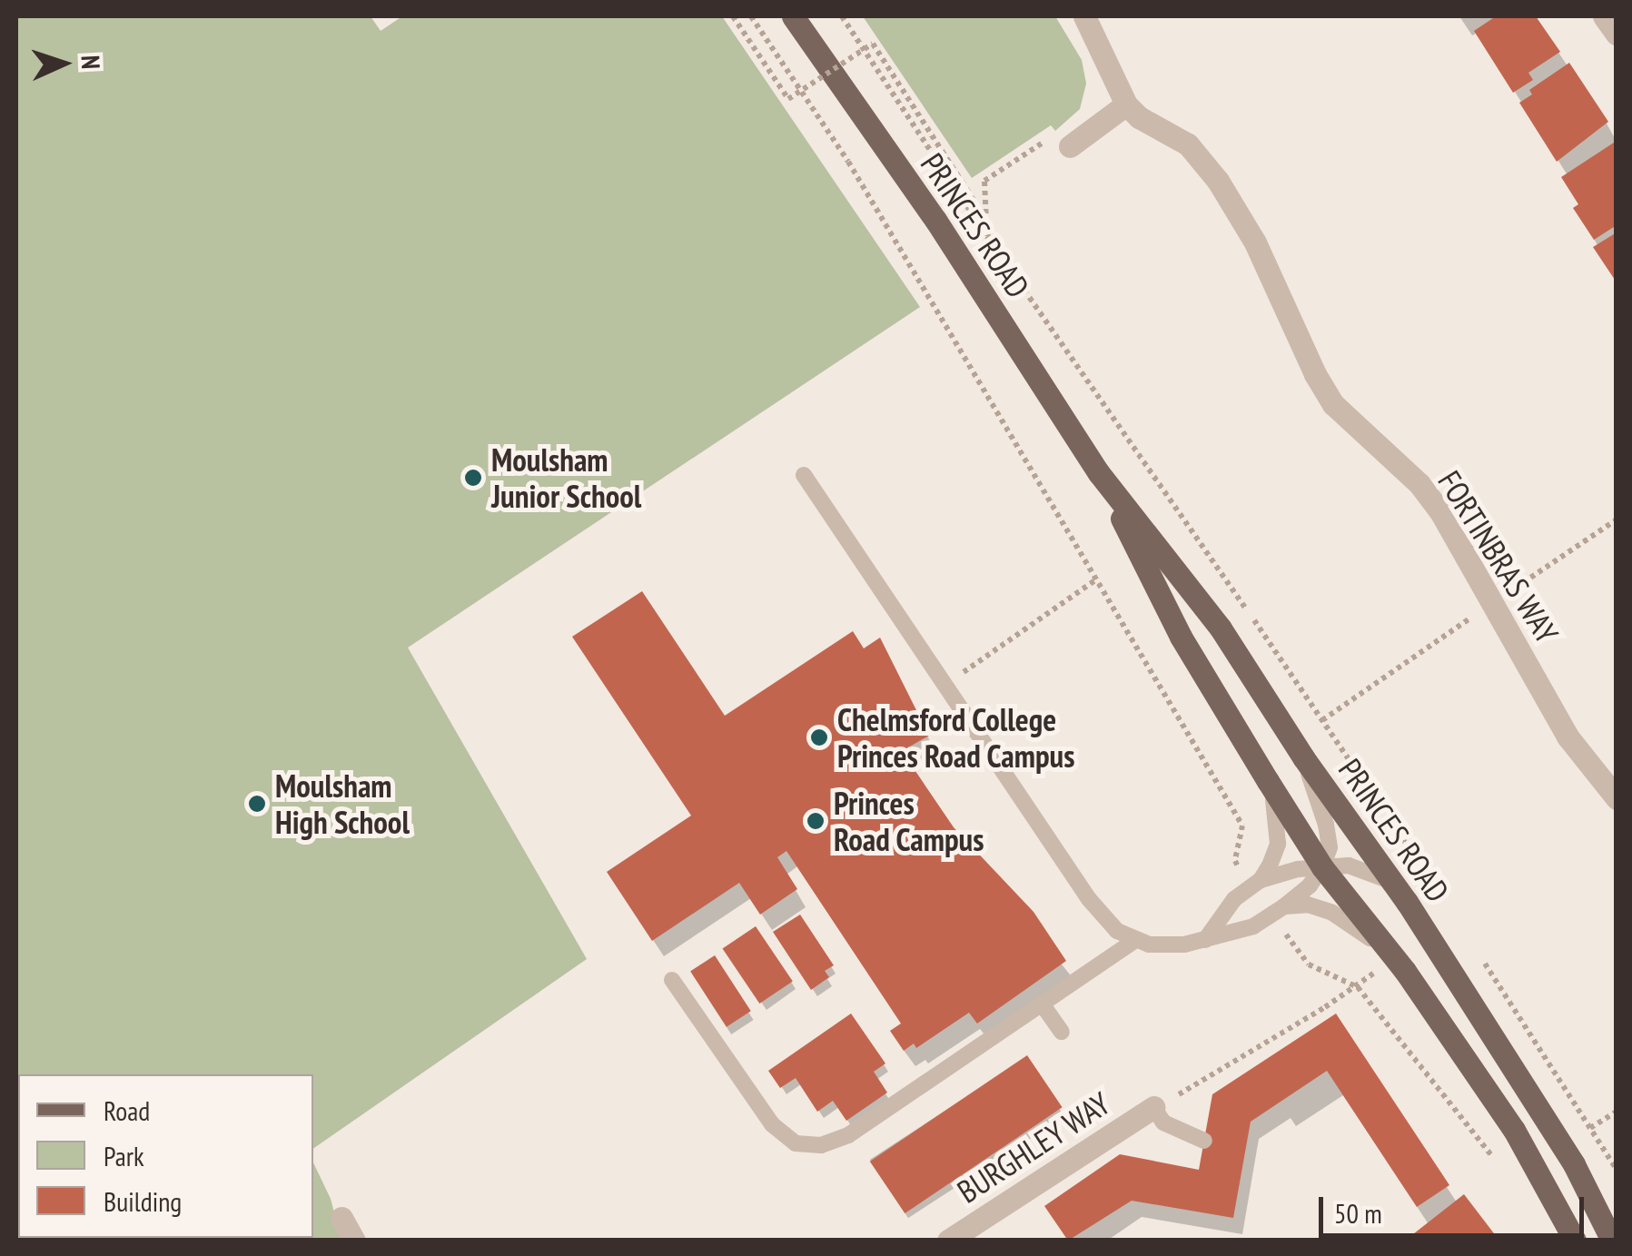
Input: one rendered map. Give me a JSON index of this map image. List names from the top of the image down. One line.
{"streets":{"main road":["PRINCES ROAD"],"street":["FORTINBRAS WAY","BURGHLEY WAY"]},"places":["Moulsham Junior School","Chelmsford College Princes Road Campus","Moulsham High School","Princes Road Campus"],"legend":["Road","Park","Building"],"scale_bar":"50 m","north":"right"}
